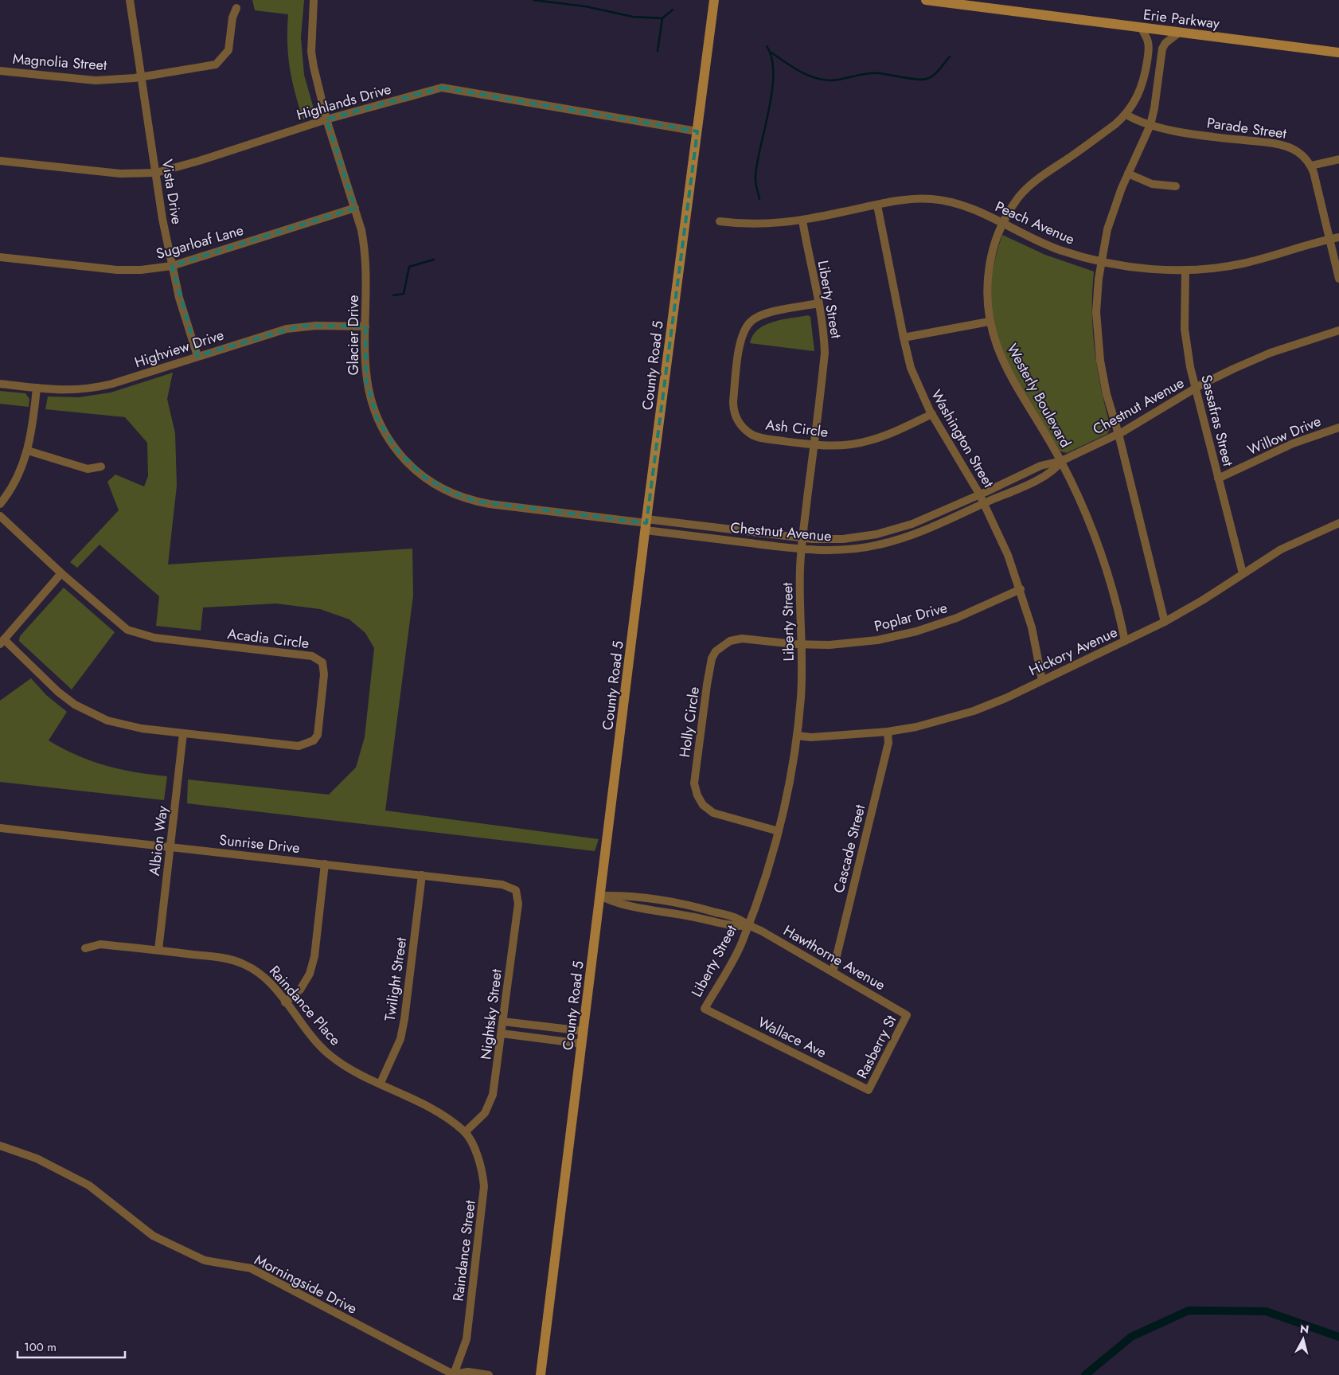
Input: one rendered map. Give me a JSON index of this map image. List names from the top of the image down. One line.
{"streets":{"street":["Erie Parkway","Magnolia Street","Highlands Drive","Parade Street","Vista Drive","Peach Avenue","Sugarloaf Lane","Liberty Street","Glacier Drive","Highview Drive","County Road 5","Westerly Boulevard","Chestnut Avenue","Sassafras Street","Ash Circle","Willow Drive","Washington Street","Poplar Drive","Acadia Circle","Hickory Avenue","Holly Circle","Albion Way","Sunrise Drive","Cascade Street","Hawthorne Avenue","Twilight Street","Raindance Place","Nightsky Street","Wallace Ave","Rasberry St","Raindance Street","Morningside Drive"]},"crossings":[["Erie Parkway","Westerly Boulevard"],["Magnolia Street","Vista Drive"],["Highlands Drive","Vista Drive"],["Highlands Drive","Glacier Drive"],["Highlands Drive","County Road 5"],["Parade Street","Peach Avenue"],["Parade Street","Westerly Boulevard"],["Vista Drive","Sugarloaf Lane"],["Vista Drive","Highview Drive"],["Peach Avenue","Liberty Street"],["Peach Avenue","Westerly Boulevard"],["Peach Avenue","Sassafras Street"],["Peach Avenue","Washington Street"],["Sugarloaf Lane","Glacier Drive"],["Liberty Street","Chestnut Avenue"],["Liberty Street","Ash Circle"],["Liberty Street","Poplar Drive"],["Liberty Street","Hickory Avenue"],["Liberty Street","Holly Circle"],["Liberty Street","Hawthorne Avenue"],["Liberty Street","Wallace Ave"],["Glacier Drive","Highview Drive"],["Glacier Drive","County Road 5"],["Glacier Drive","Chestnut Avenue"],["County Road 5","Chestnut Avenue"],["County Road 5","Hawthorne Avenue"],["Westerly Boulevard","Chestnut Avenue"],["Westerly Boulevard","Hickory Avenue"],["Chestnut Avenue","Sassafras Street"],["Chestnut Avenue","Washington Street"],["Sassafras Street","Willow Drive"],["Sassafras Street","Hickory Avenue"],["Ash Circle","Washington Street"],["Washington Street","Poplar Drive"],["Washington Street","Hickory Avenue"],["Poplar Drive","Holly Circle"],["Acadia Circle","Albion Way"],["Hickory Avenue","Cascade Street"],["Albion Way","Sunrise Drive"],["Albion Way","Raindance Place"],["Sunrise Drive","Twilight Street"],["Sunrise Drive","Nightsky Street"],["Cascade Street","Hawthorne Avenue"],["Hawthorne Avenue","Rasberry St"],["Twilight Street","Raindance Place"],["Raindance Place","Nightsky Street"],["Raindance Place","Raindance Street"],["Nightsky Street","Raindance Street"],["Wallace Ave","Rasberry St"],["Raindance Street","Morningside Drive"]],"scale_bar":"100 m","north":"top"}
